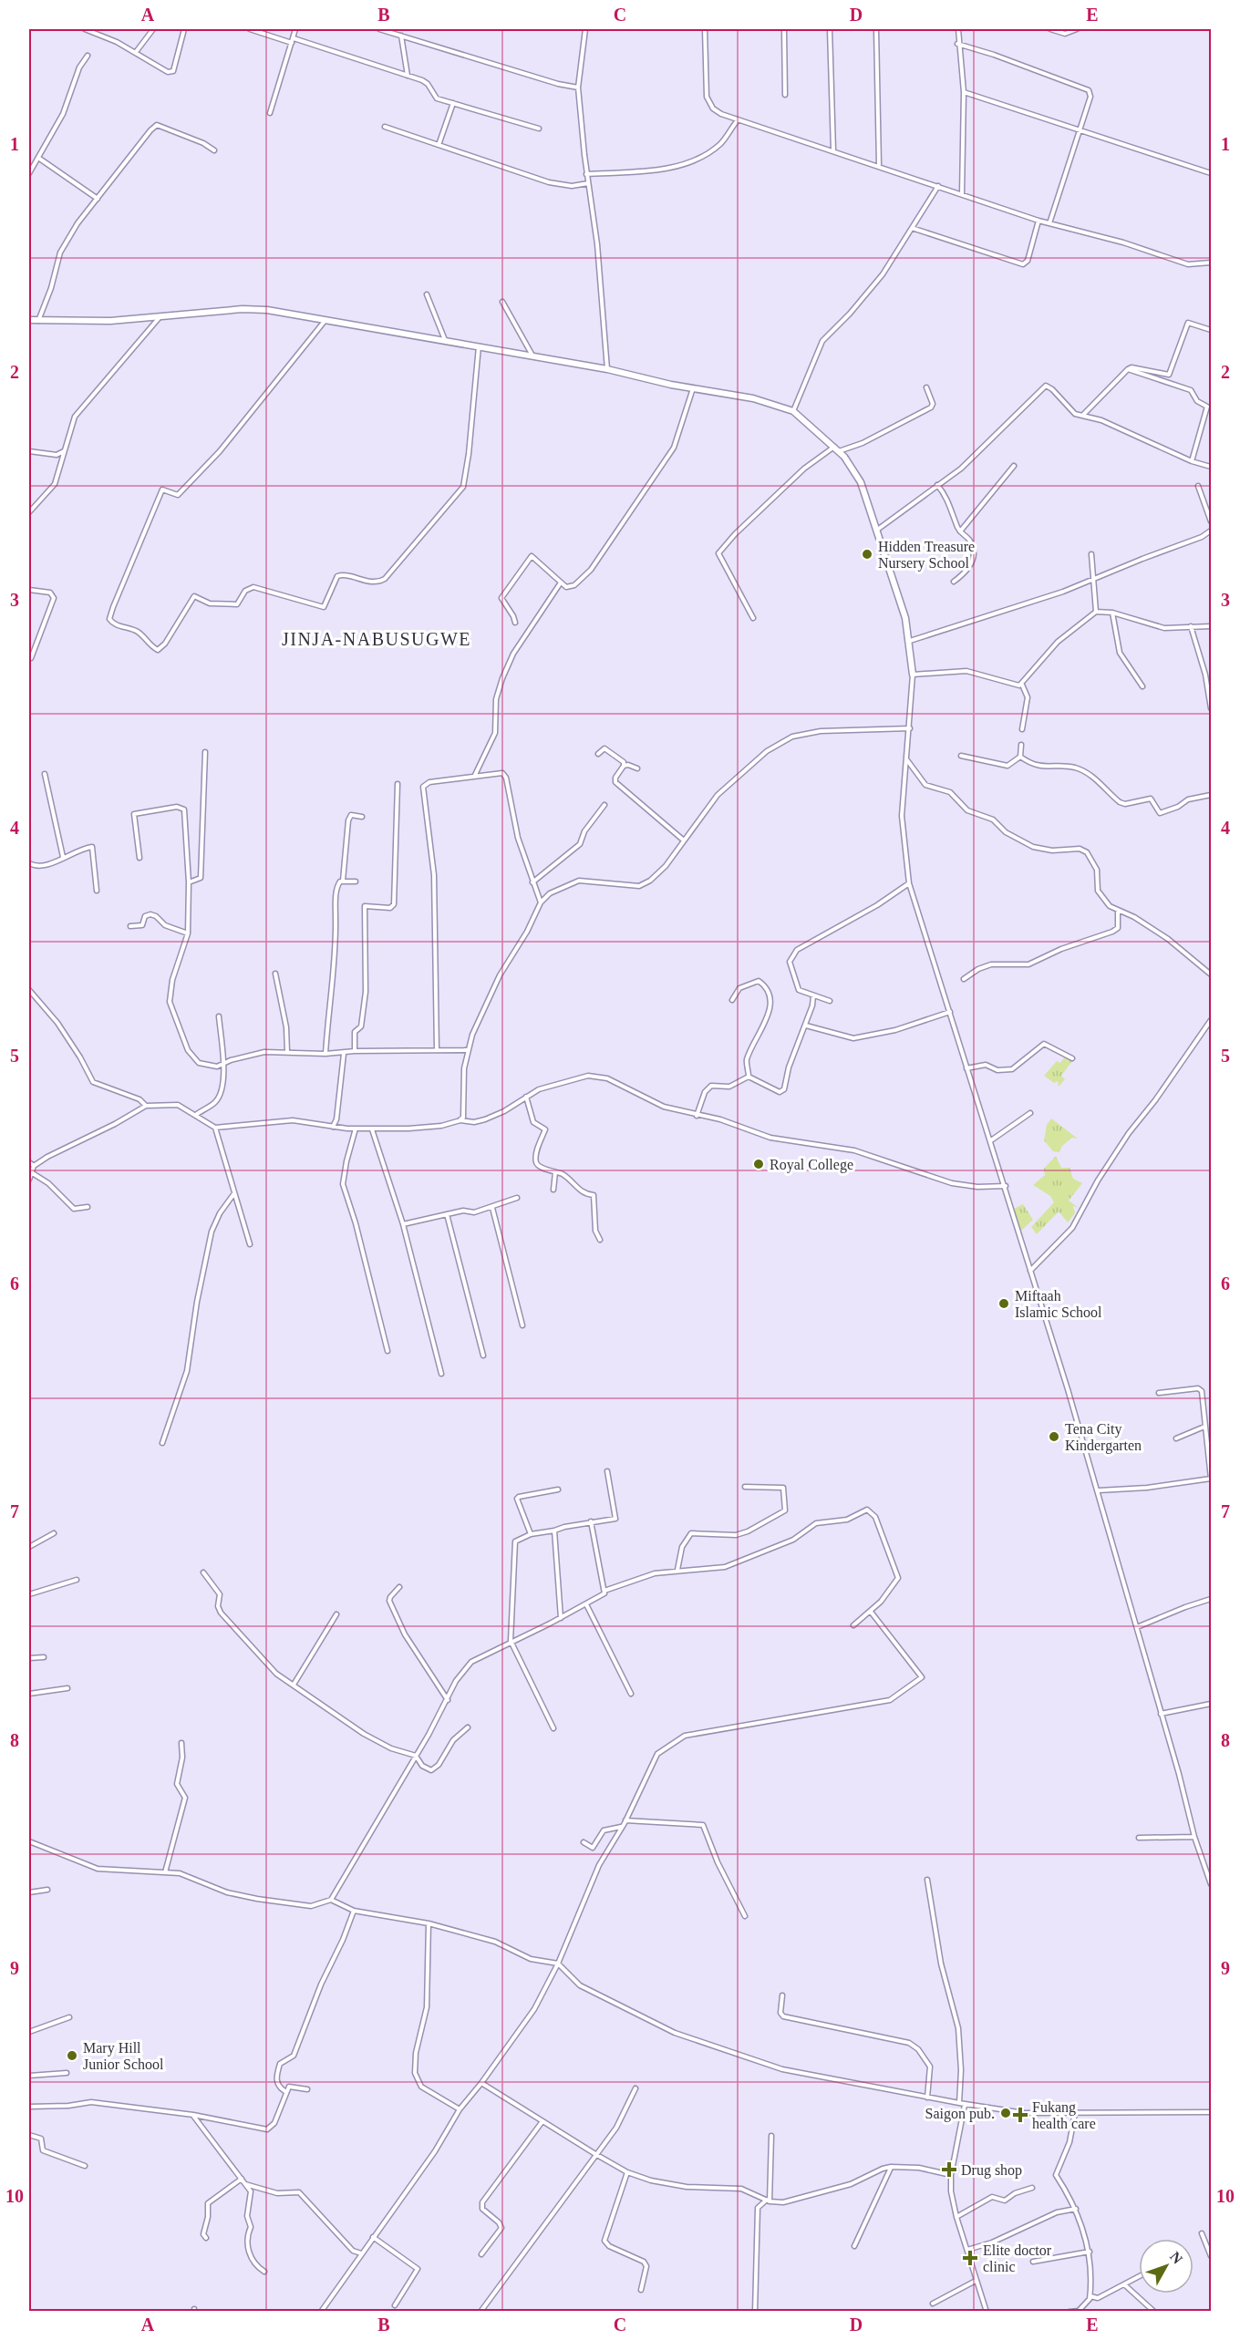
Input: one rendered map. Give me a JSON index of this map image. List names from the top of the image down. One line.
{"districts":["JINJA-NABUSUGWE"],"places":{"other":["Hidden Treasure Nursery School","Royal College","Miftaah Islamic School","Tena City Kindergarten","Mary Hill Junior School","Saigon pub."],"health":["Fukang health care","Drug shop","Elite doctor clinic"]},"north":"top right","grid":{"columns":["A","B","C","D","E"],"rows":["1","2","3","4","5","6","7","8","9","10"]}}
